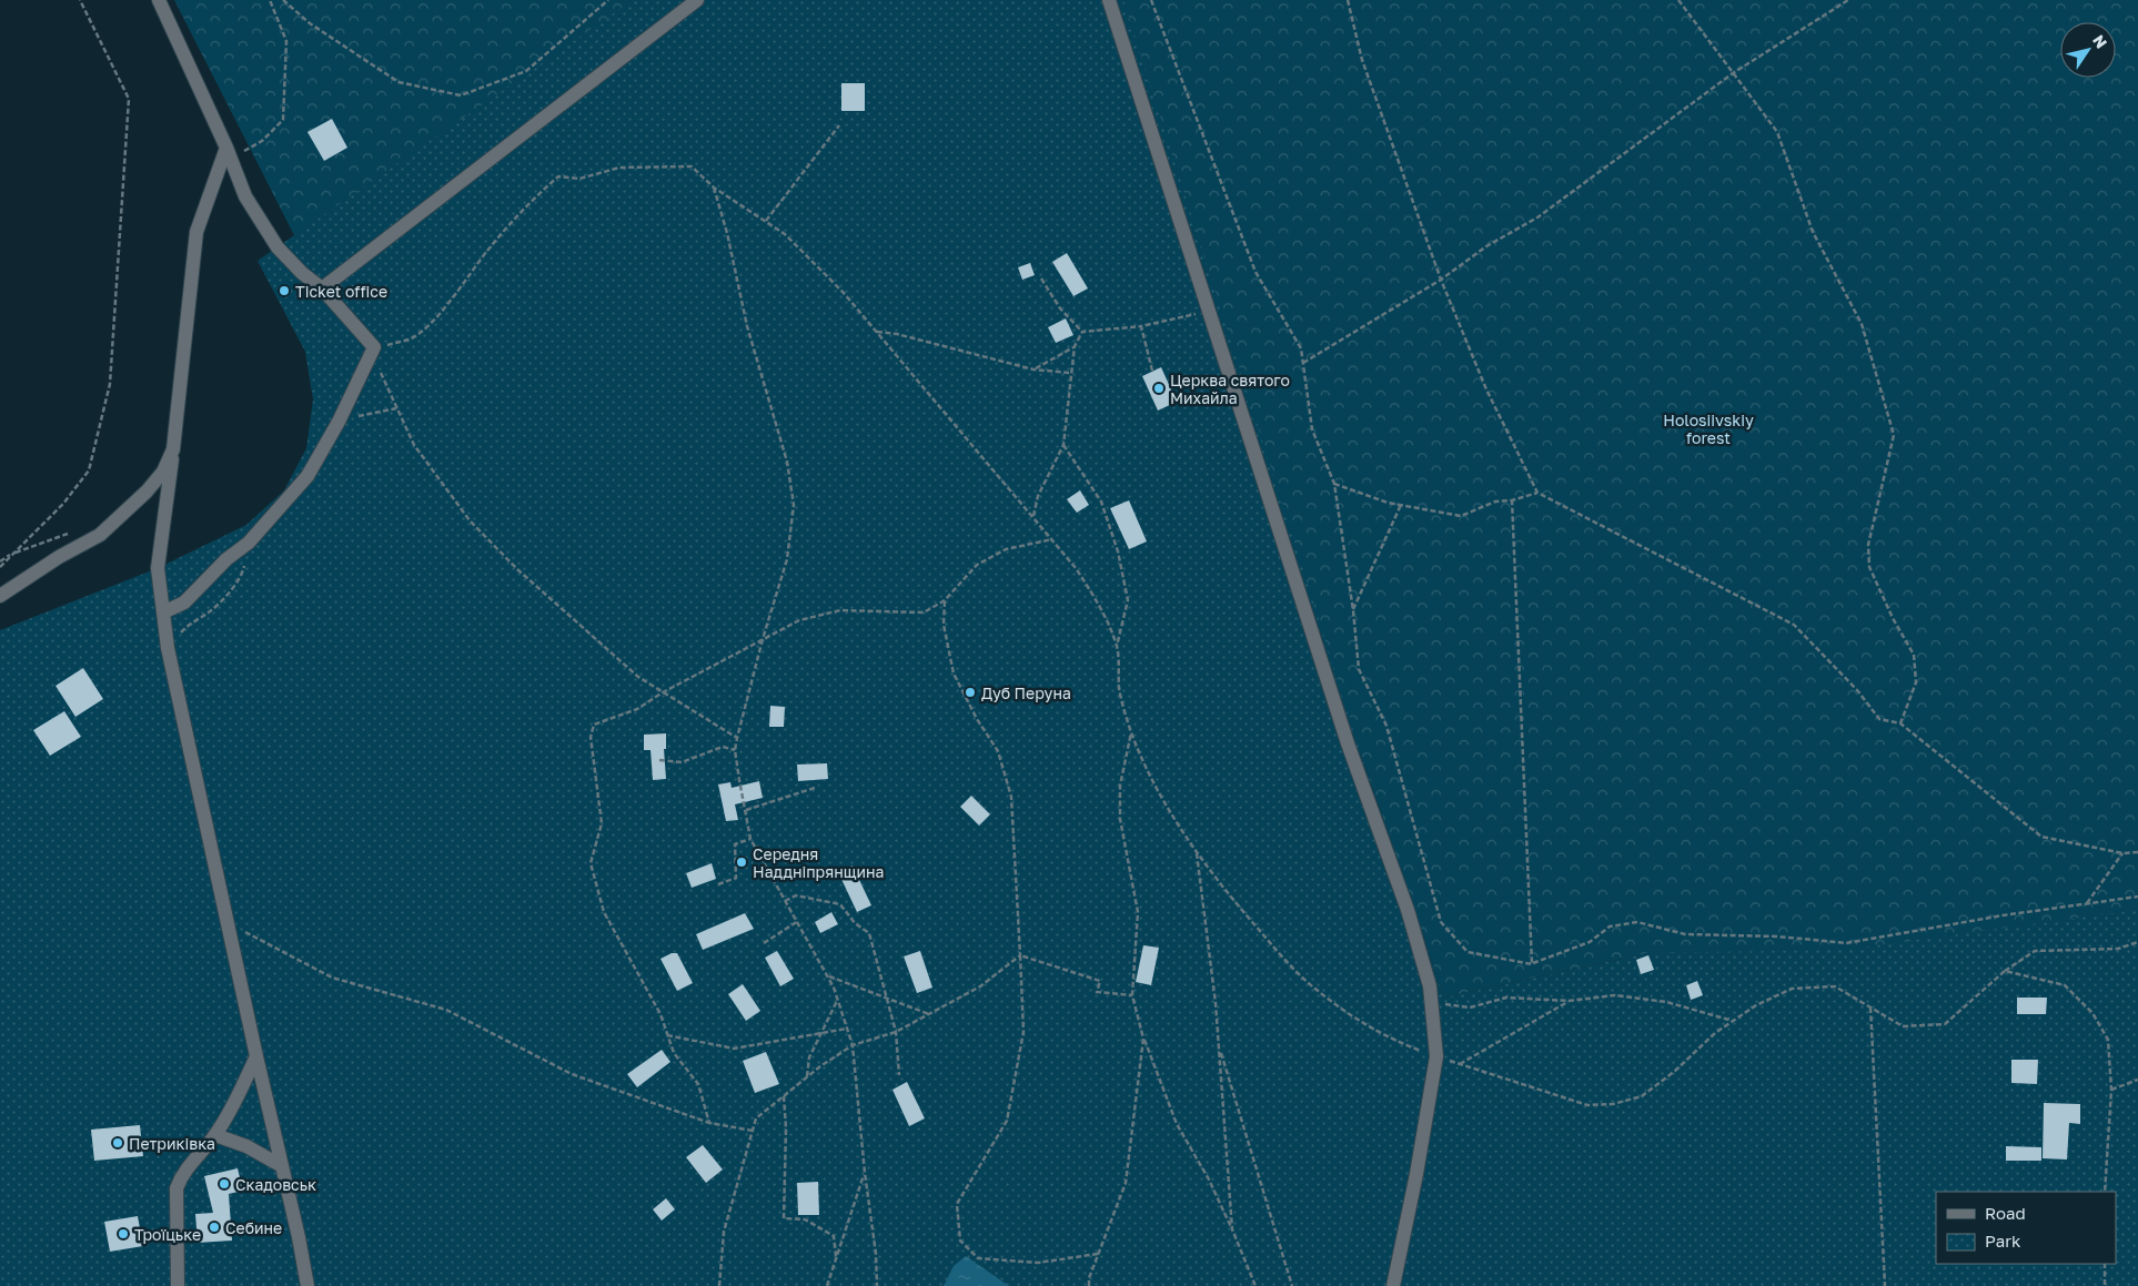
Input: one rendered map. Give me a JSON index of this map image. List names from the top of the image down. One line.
{"parks":["Holosiivskiy forest"],"places":["Ticket office","Церква святого Михайла","Дуб Перуна","Середня Наддніпрянщина","Петриківка","Скадовськ","Себине","Троїцьке"],"legend":["Road","Park"],"north":"top right"}
